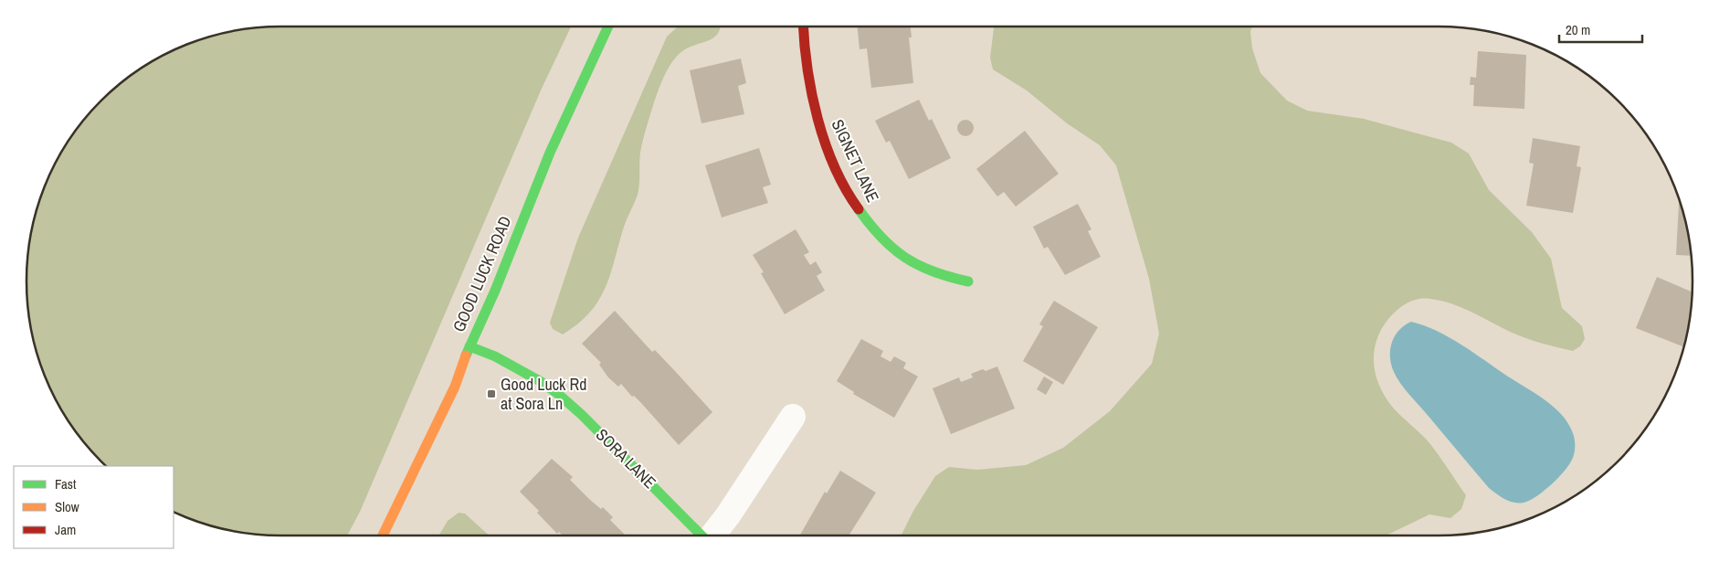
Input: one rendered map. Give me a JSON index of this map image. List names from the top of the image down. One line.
{"streets":{"street":["SIGNET LANE","GOOD LUCK ROAD","SORA LANE"]},"crossings":[["GOOD LUCK ROAD","SORA LANE"]],"places":{"transit":["Good Luck Rd at Sora Ln"]},"legend":["Fast","Slow","Jam"],"scale_bar":"20 m"}
